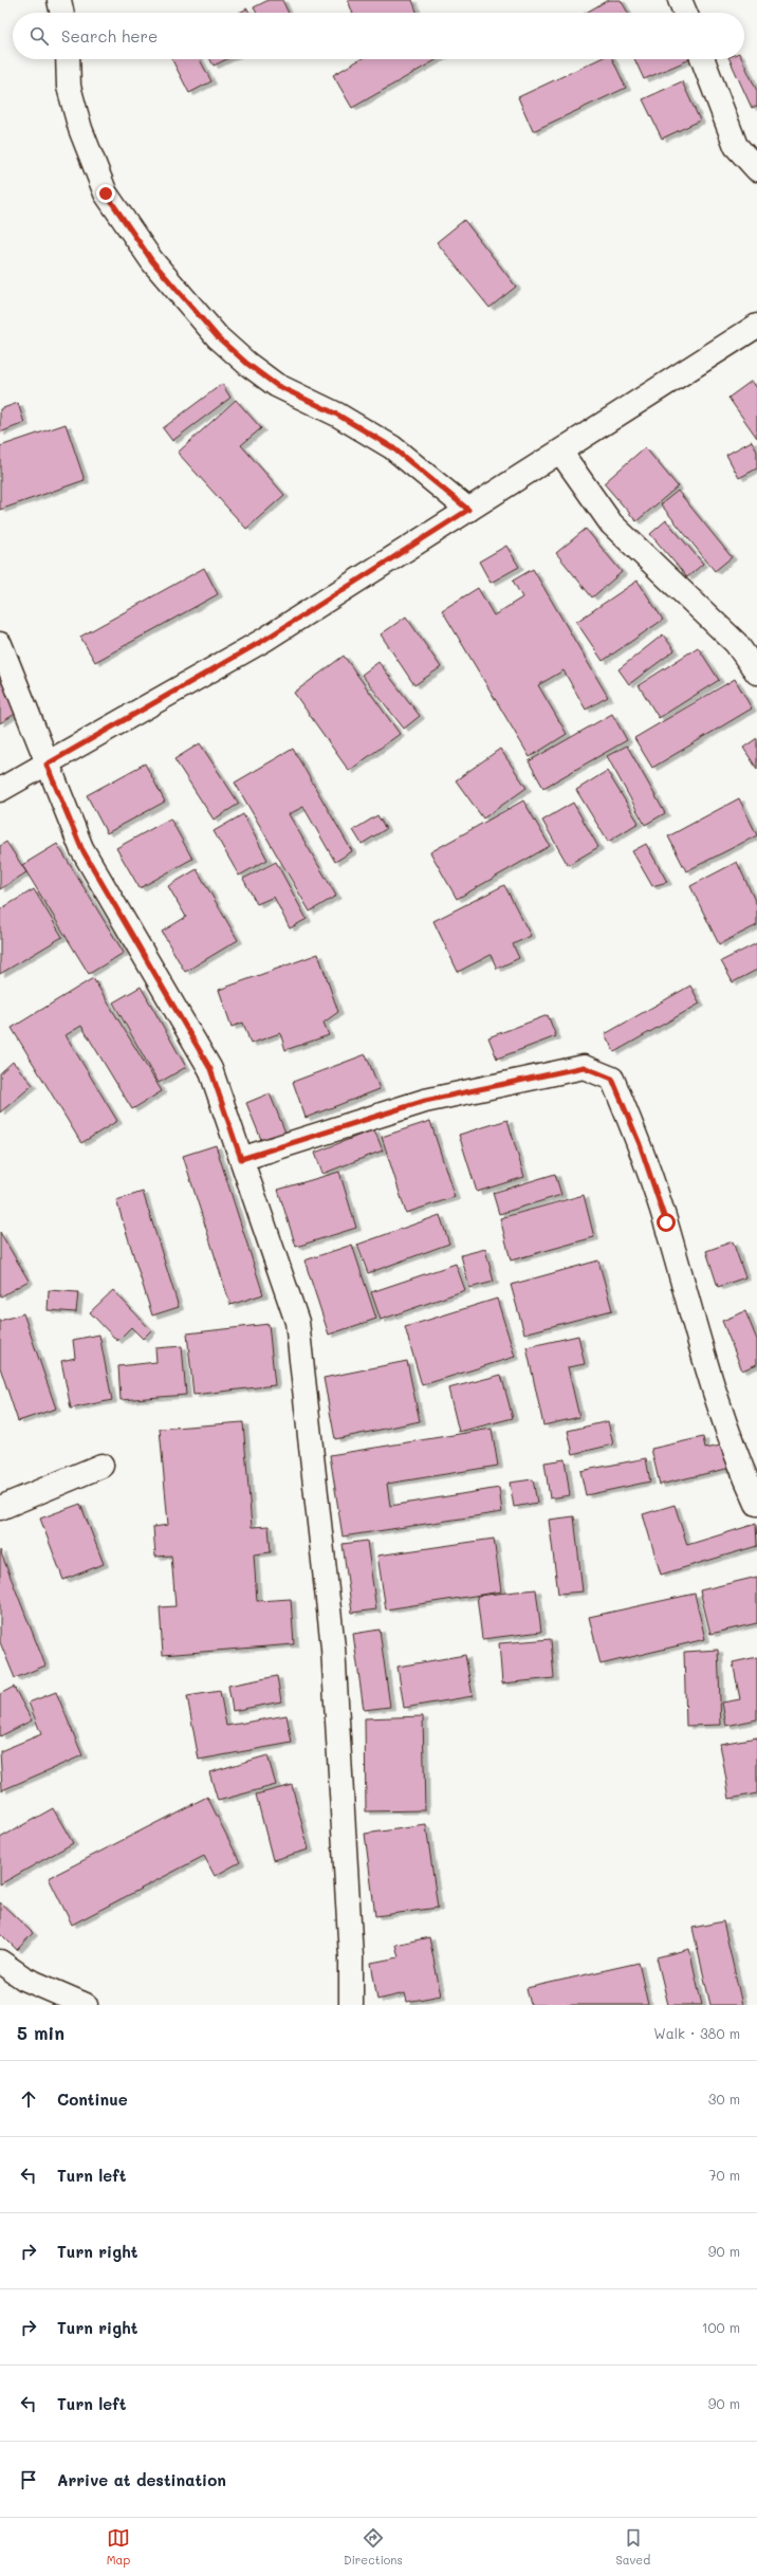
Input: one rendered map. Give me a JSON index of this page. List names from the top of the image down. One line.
{"page":{"search":"Search here","heading":["5 min","Walk · 380 m"],"list":[["Continue","30 m"],["Turn left","70 m"],["Turn right","90 m"],["Turn right","100 m"],["Turn left","90 m"],"Arrive at destination"],"nav":["Map","Directions","Saved"]}}
